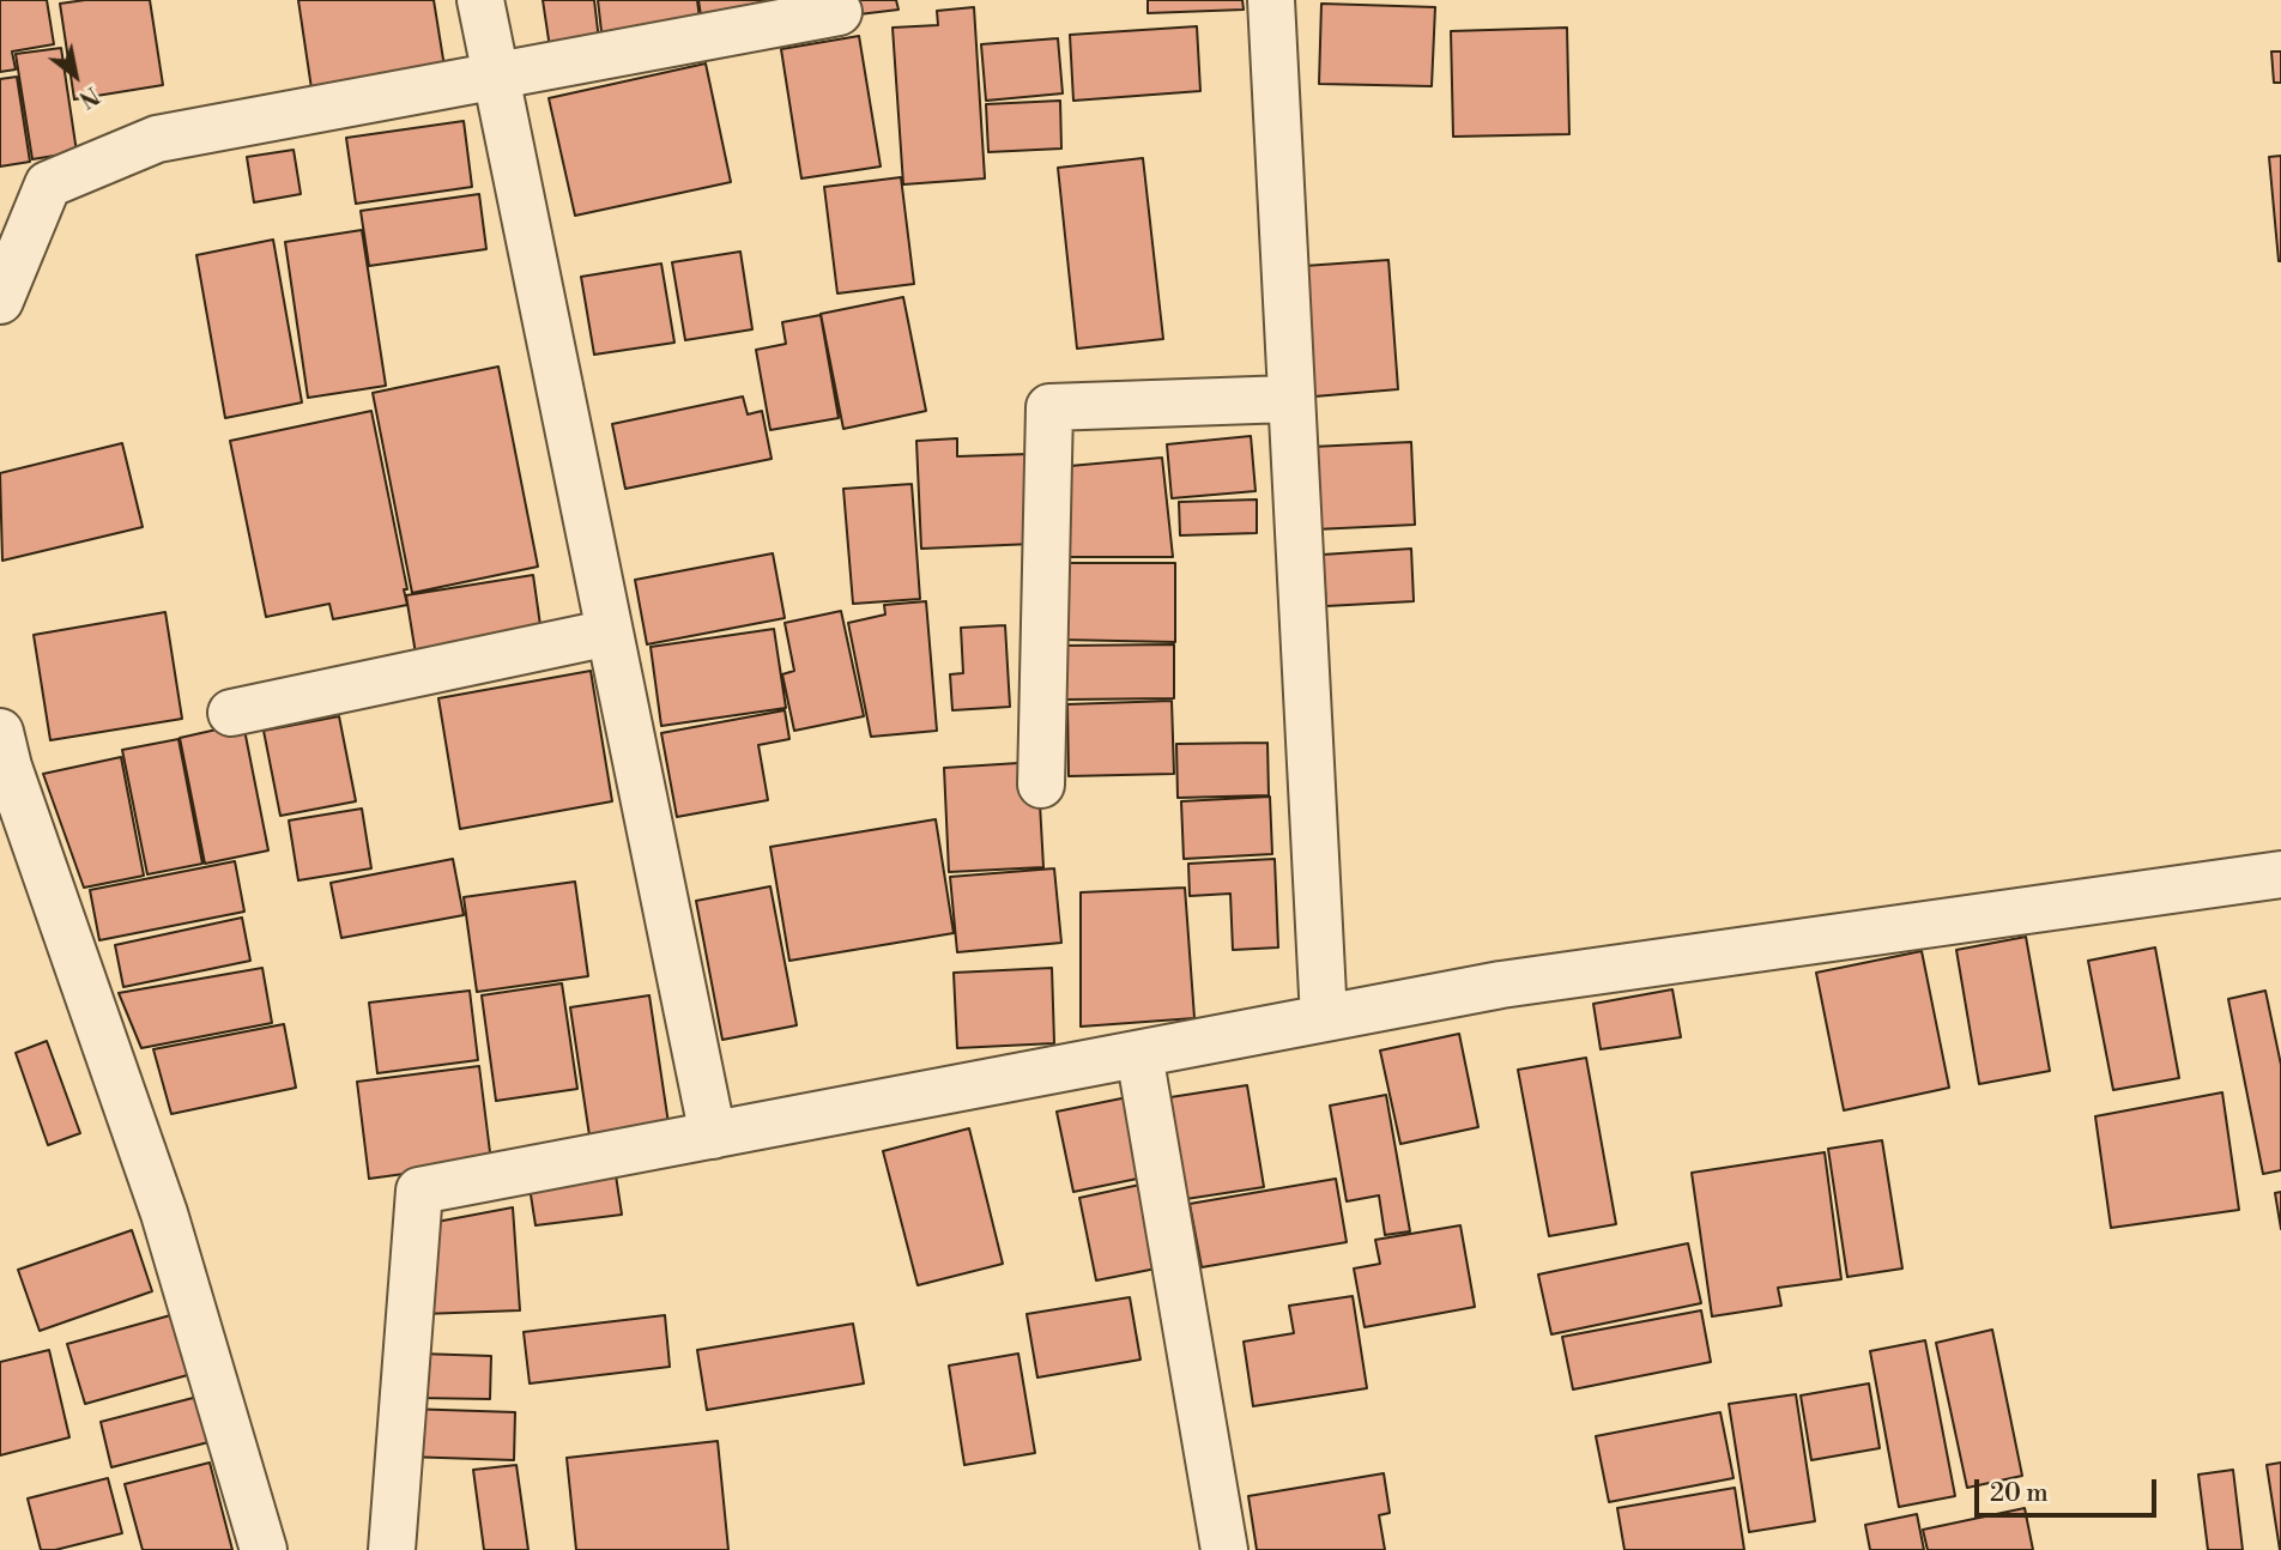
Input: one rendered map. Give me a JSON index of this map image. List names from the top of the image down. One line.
{"scale_bar":"20 m","north":"bottom right"}
